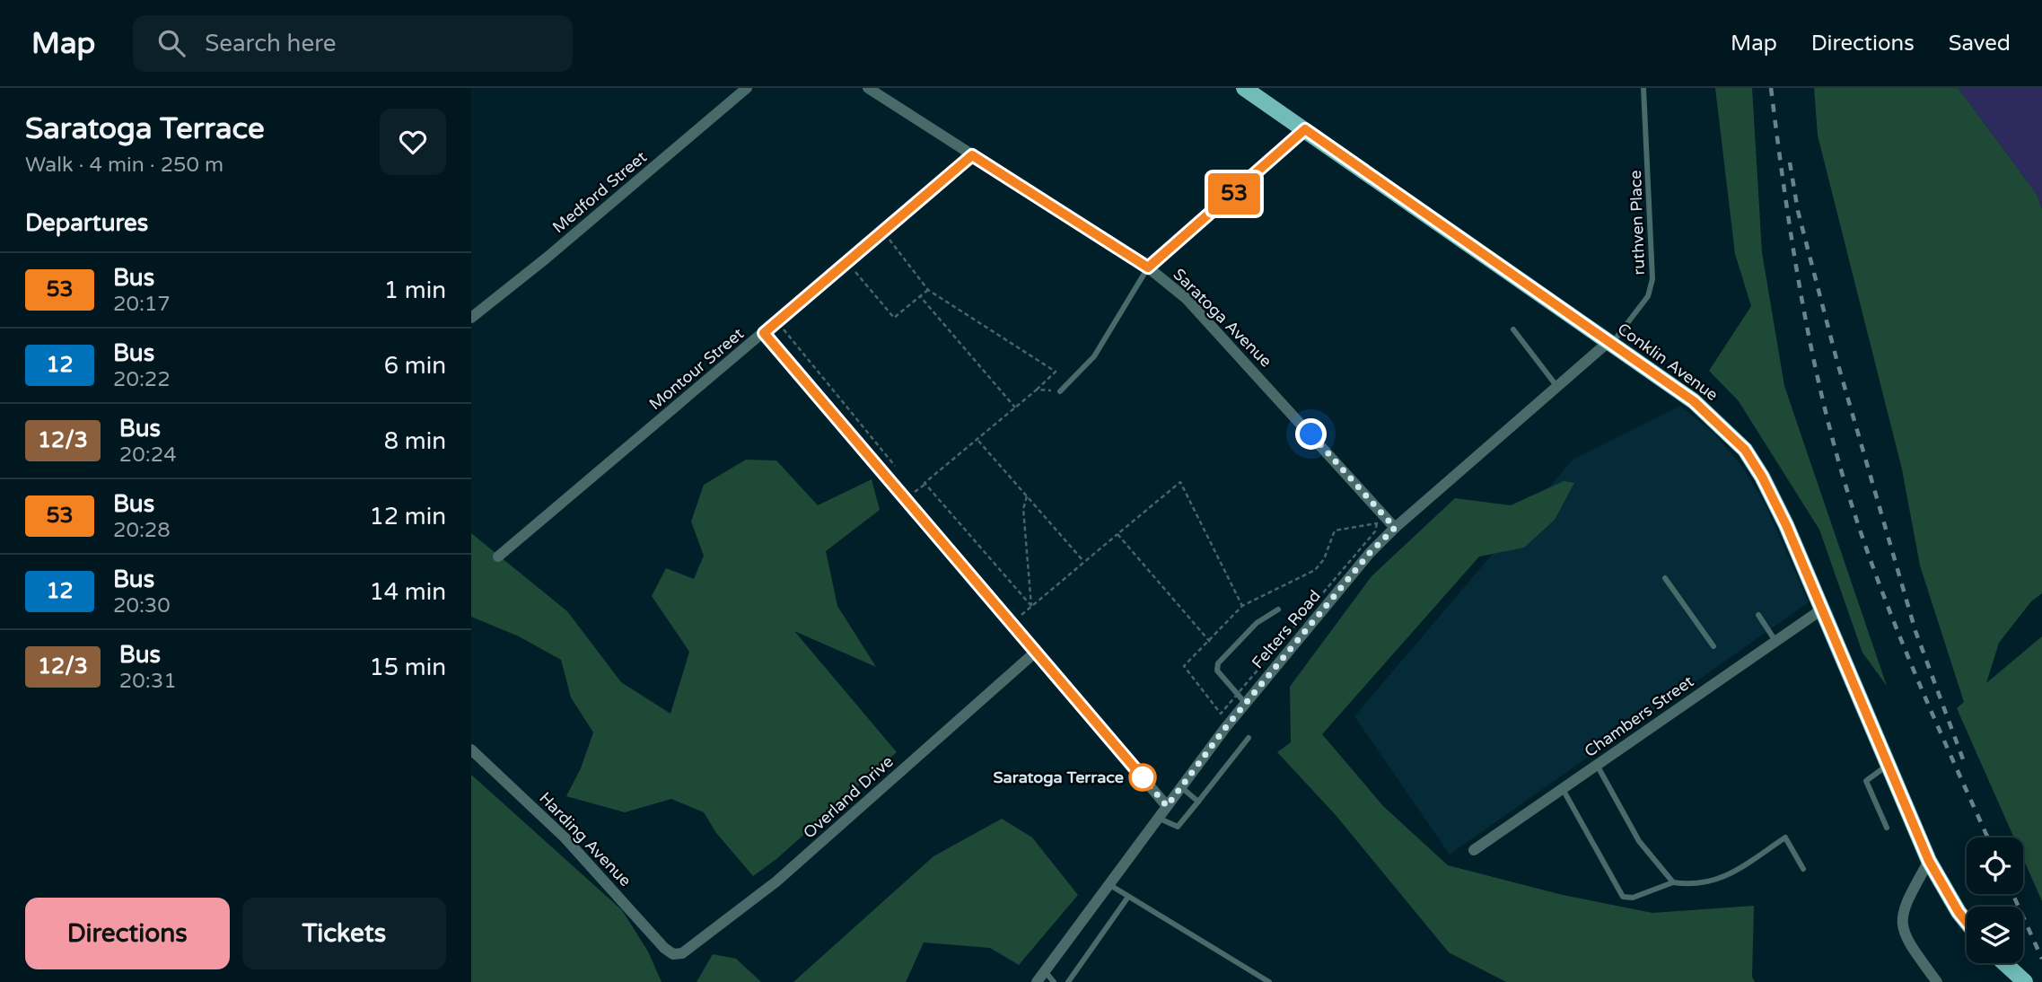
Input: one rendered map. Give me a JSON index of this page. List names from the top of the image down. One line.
{"streets":{"main road":["Conklin Avenue"],"street":["Medford Street","Saratoga Avenue","Montour Street","Felters Road","Chambers Street","Overland Drive","Harding Avenue"],"lane":["ruthven Place"]},"crossings":[["ruthven Place","Conklin Avenue"],["ruthven Place","Felters Road"],["Saratoga Avenue","Montour Street"],["Saratoga Avenue","Felters Road"],["Conklin Avenue","Felters Road"],["Conklin Avenue","Chambers Street"],["Overland Drive","Harding Avenue"]],"places":["Saratoga Terrace"],"lines":["bus line 53"],"page":{"header":"Map","search":"Search here","nav":["Map","Directions","Saved"],"heading":[["Saratoga Terrace","Walk · 4 min · 250 m"],"Departures"],"on_map":"53","list":[{"mark":"53","name":"Bus","note":"20:17","value":"1 min"},{"mark":"12","name":"Bus","note":"20:22","value":"6 min"},{"mark":"12/3","name":"Bus","note":"20:24","value":"8 min"},{"mark":"53","name":"Bus","note":"20:28","value":"12 min"},{"mark":"12","name":"Bus","note":"20:30","value":"14 min"},{"mark":"12/3","name":"Bus","note":"20:31","value":"15 min"}],"buttons":["Directions","Tickets"]}}
